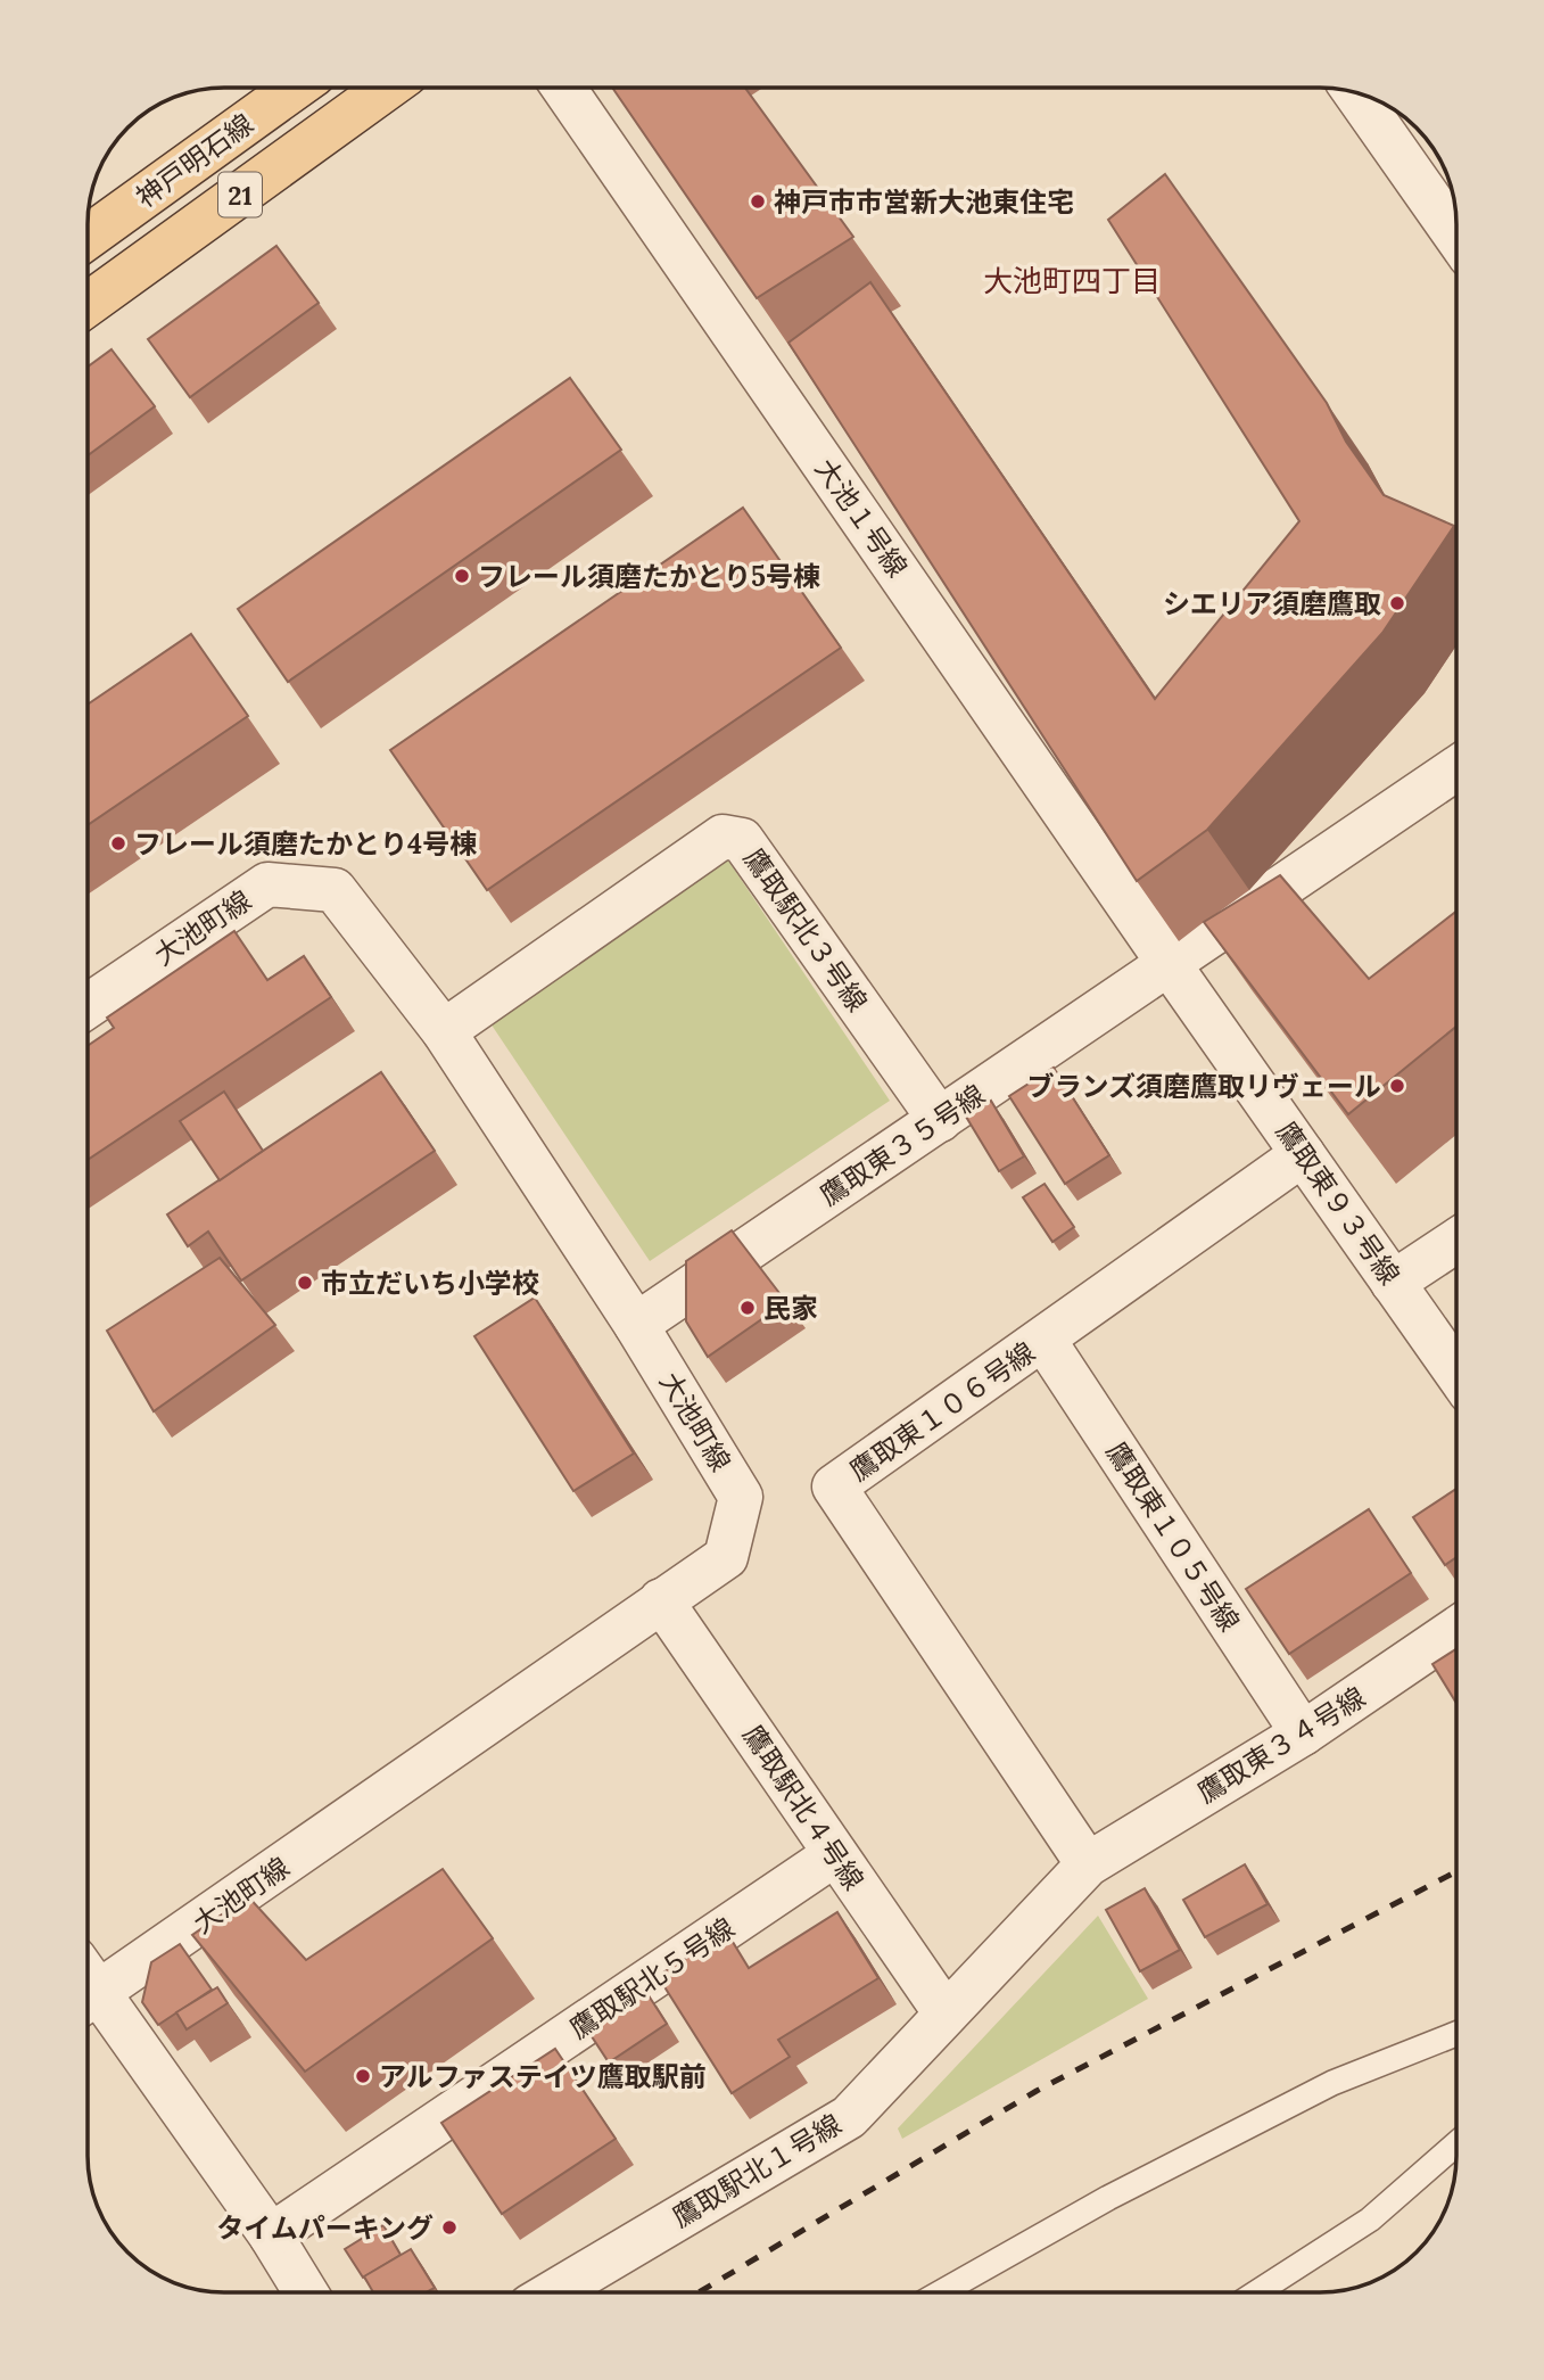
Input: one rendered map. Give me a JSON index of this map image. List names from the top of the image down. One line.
{"streets":{"main road":["神戸明石線","21"],"street":["大池１号線","大池町線","鷹取駅北３号線","鷹取東３５号線","鷹取東９３号線","鷹取東１０６号線","鷹取東１０５号線","鷹取東３４号線","鷹取駅北４号線","鷹取駅北５号線","鷹取駅北１号線"]},"crossings":[["大池１号線","鷹取東３５号線"],["大池１号線","鷹取東９３号線"],["大池町線","鷹取駅北３号線"],["大池町線","鷹取東３５号線"],["大池町線","鷹取駅北４号線"],["鷹取駅北３号線","鷹取東３５号線"],["鷹取東３５号線","鷹取東９３号線"],["鷹取東９３号線","鷹取東１０６号線"],["鷹取東１０６号線","鷹取東１０５号線"],["鷹取東１０６号線","鷹取東３４号線"],["鷹取東１０６号線","鷹取駅北１号線"],["鷹取東１０５号線","鷹取東３４号線"],["鷹取東３４号線","鷹取駅北１号線"],["鷹取駅北４号線","鷹取駅北５号線"],["鷹取駅北４号線","鷹取駅北１号線"]],"districts":["大池町四丁目"],"places":["神戸市市営新大池東住宅","フレール須磨たかとり5号棟","シエリア須磨鷹取","フレール須磨たかとり4号棟","ブランズ須磨鷹取リヴェール","市立だいち小学校","民家","アルファステイツ鷹取駅前","タイムパーキング"]}
